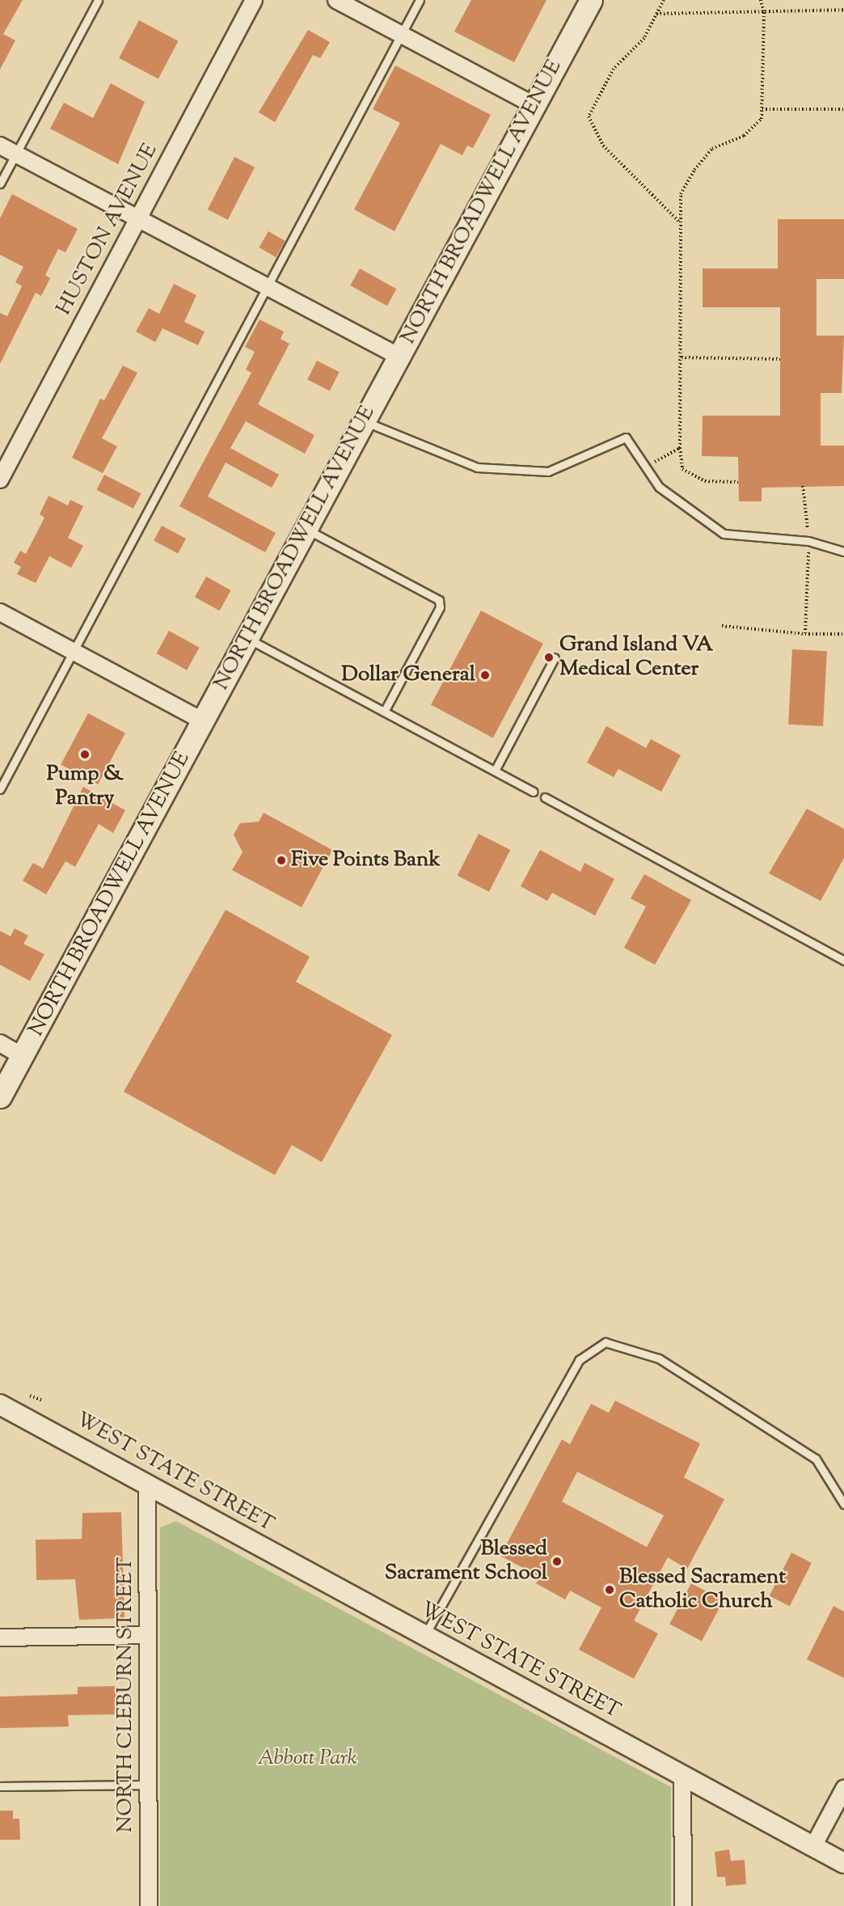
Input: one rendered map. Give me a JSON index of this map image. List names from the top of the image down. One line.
{"streets":{"main road":["NORTH BROADWELL AVENUE"],"street":["HUSTON AVENUE","WEST STATE STREET","NORTH CLEBURN STREET"]},"crossings":[["WEST STATE STREET","NORTH CLEBURN STREET"]],"parks":["Abbott Park"],"places":["Grand Island VA Medical Center","Dollar General","Pump & Pantry","Five Points Bank","Blessed Sacrament School","Blessed Sacrament Catholic Church"]}
